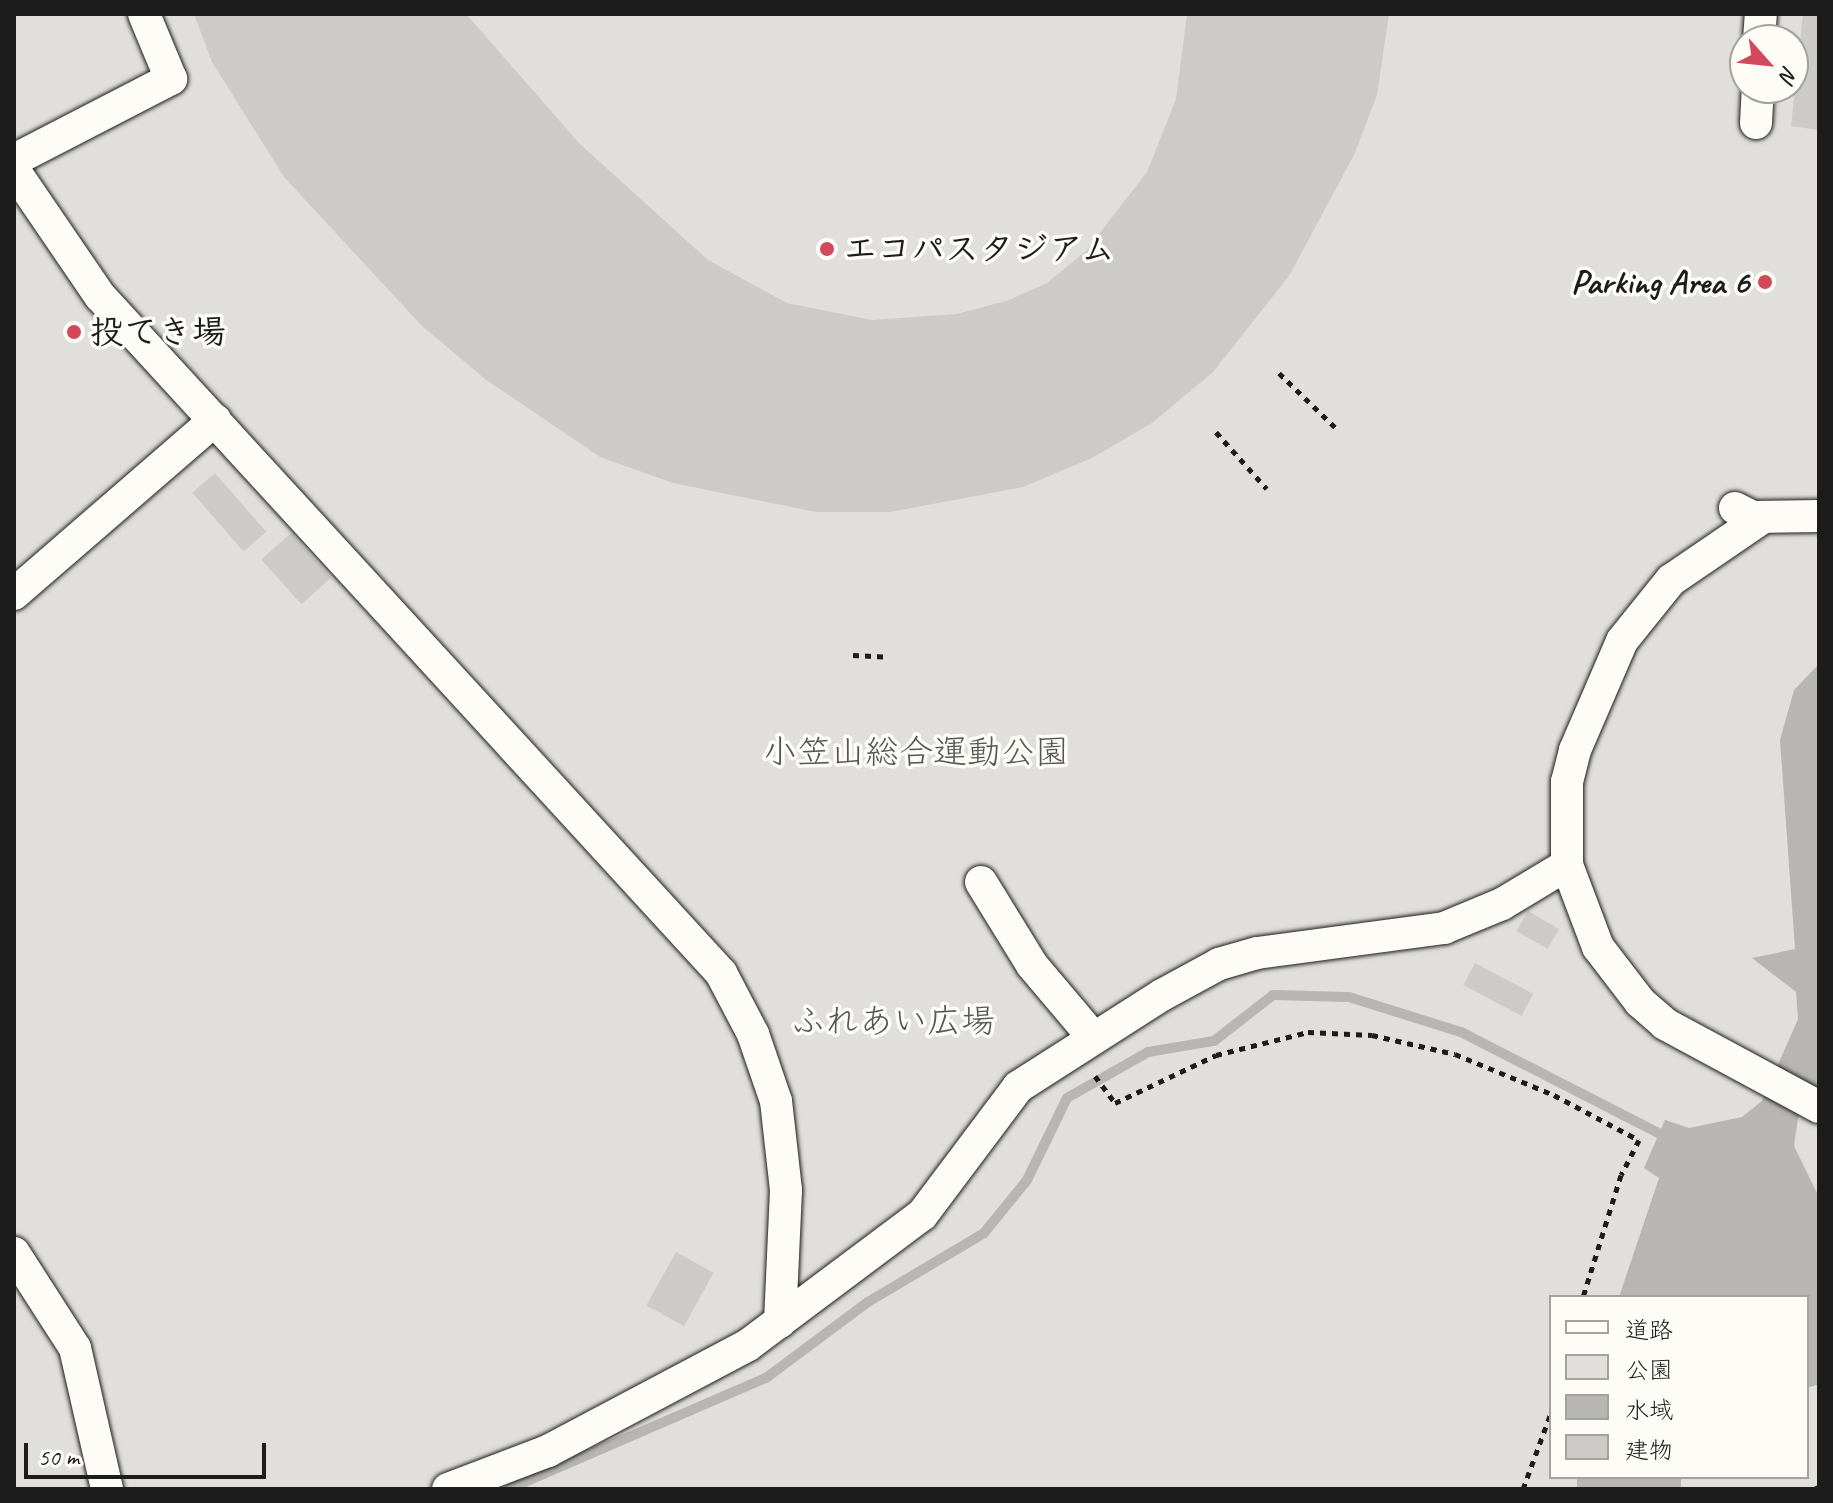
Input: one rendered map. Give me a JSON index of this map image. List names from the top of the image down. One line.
{"parks":["小笠山総合運動公園","ふれあい広場"],"places":["エコパスタジアム","Parking Area 6","投てき場"],"legend":["道路","公園","水域","建物"],"scale_bar":"50 m","north":"bottom right"}
